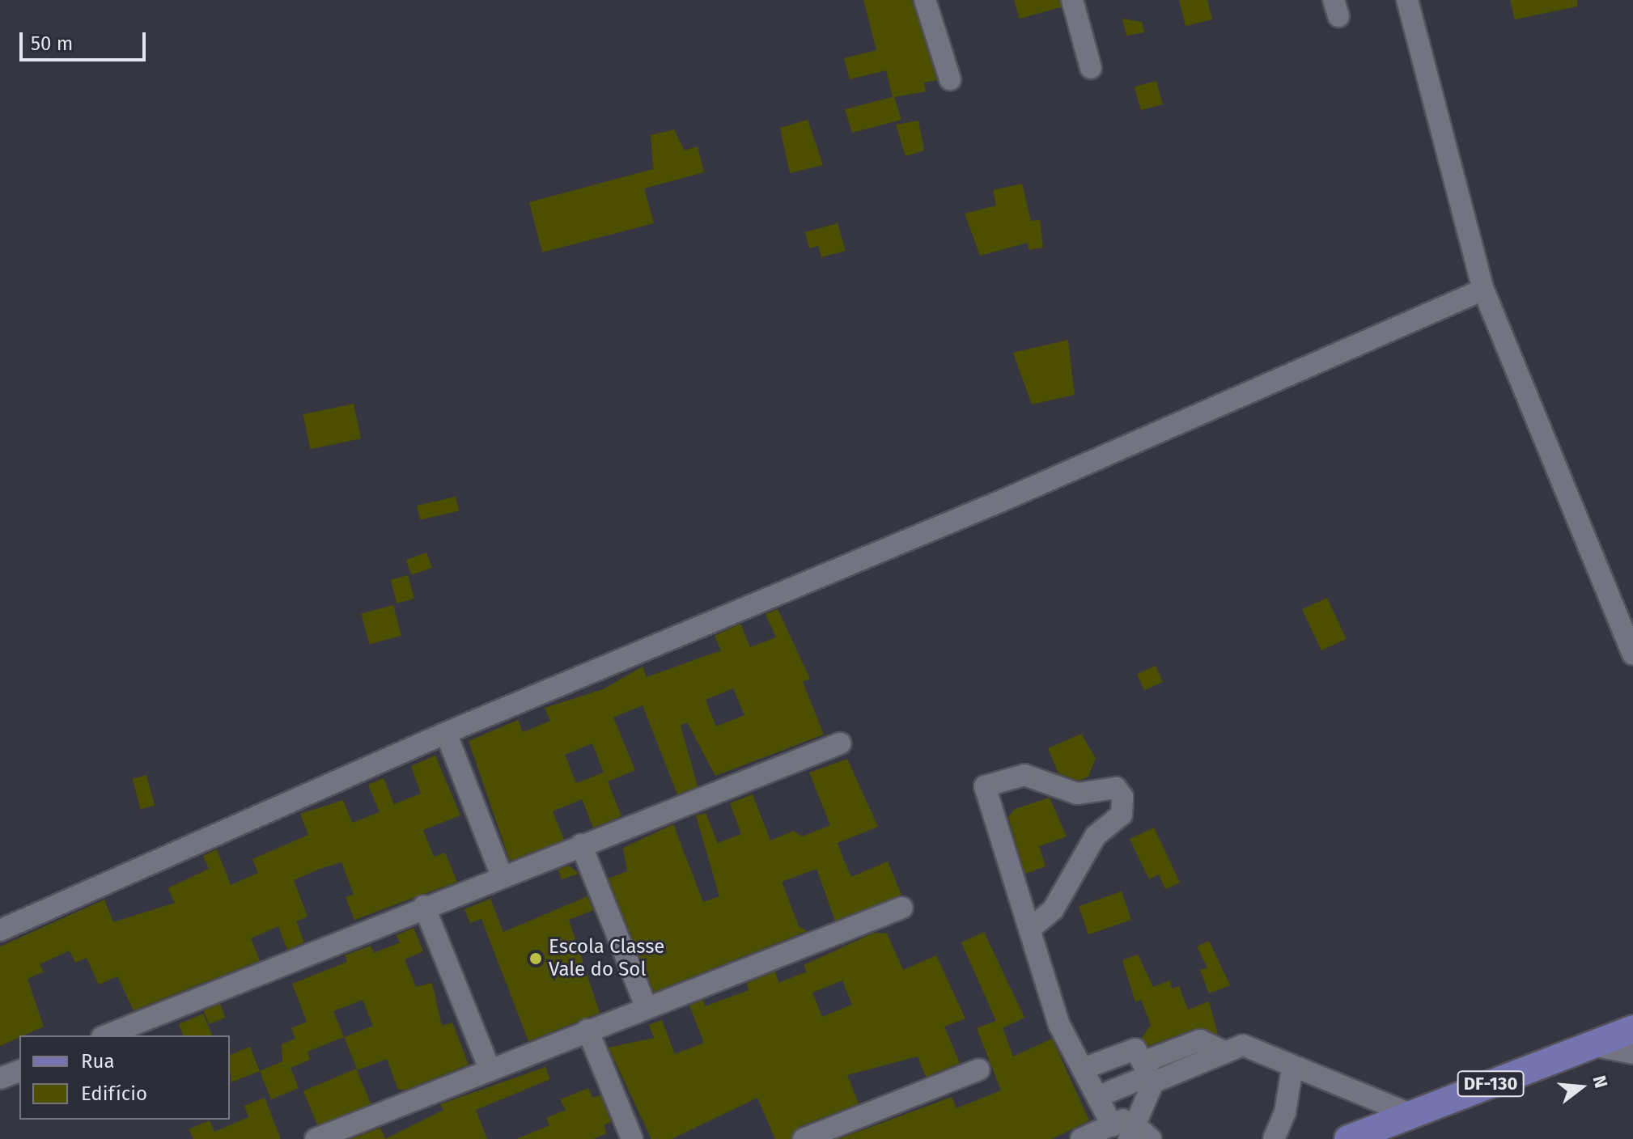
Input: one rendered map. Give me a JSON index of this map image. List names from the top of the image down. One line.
{"streets":{"main road":["DF-130"]},"places":["Escola Classe Vale do Sol"],"legend":["Rua","Edifício"],"scale_bar":"50 m","north":"right"}
